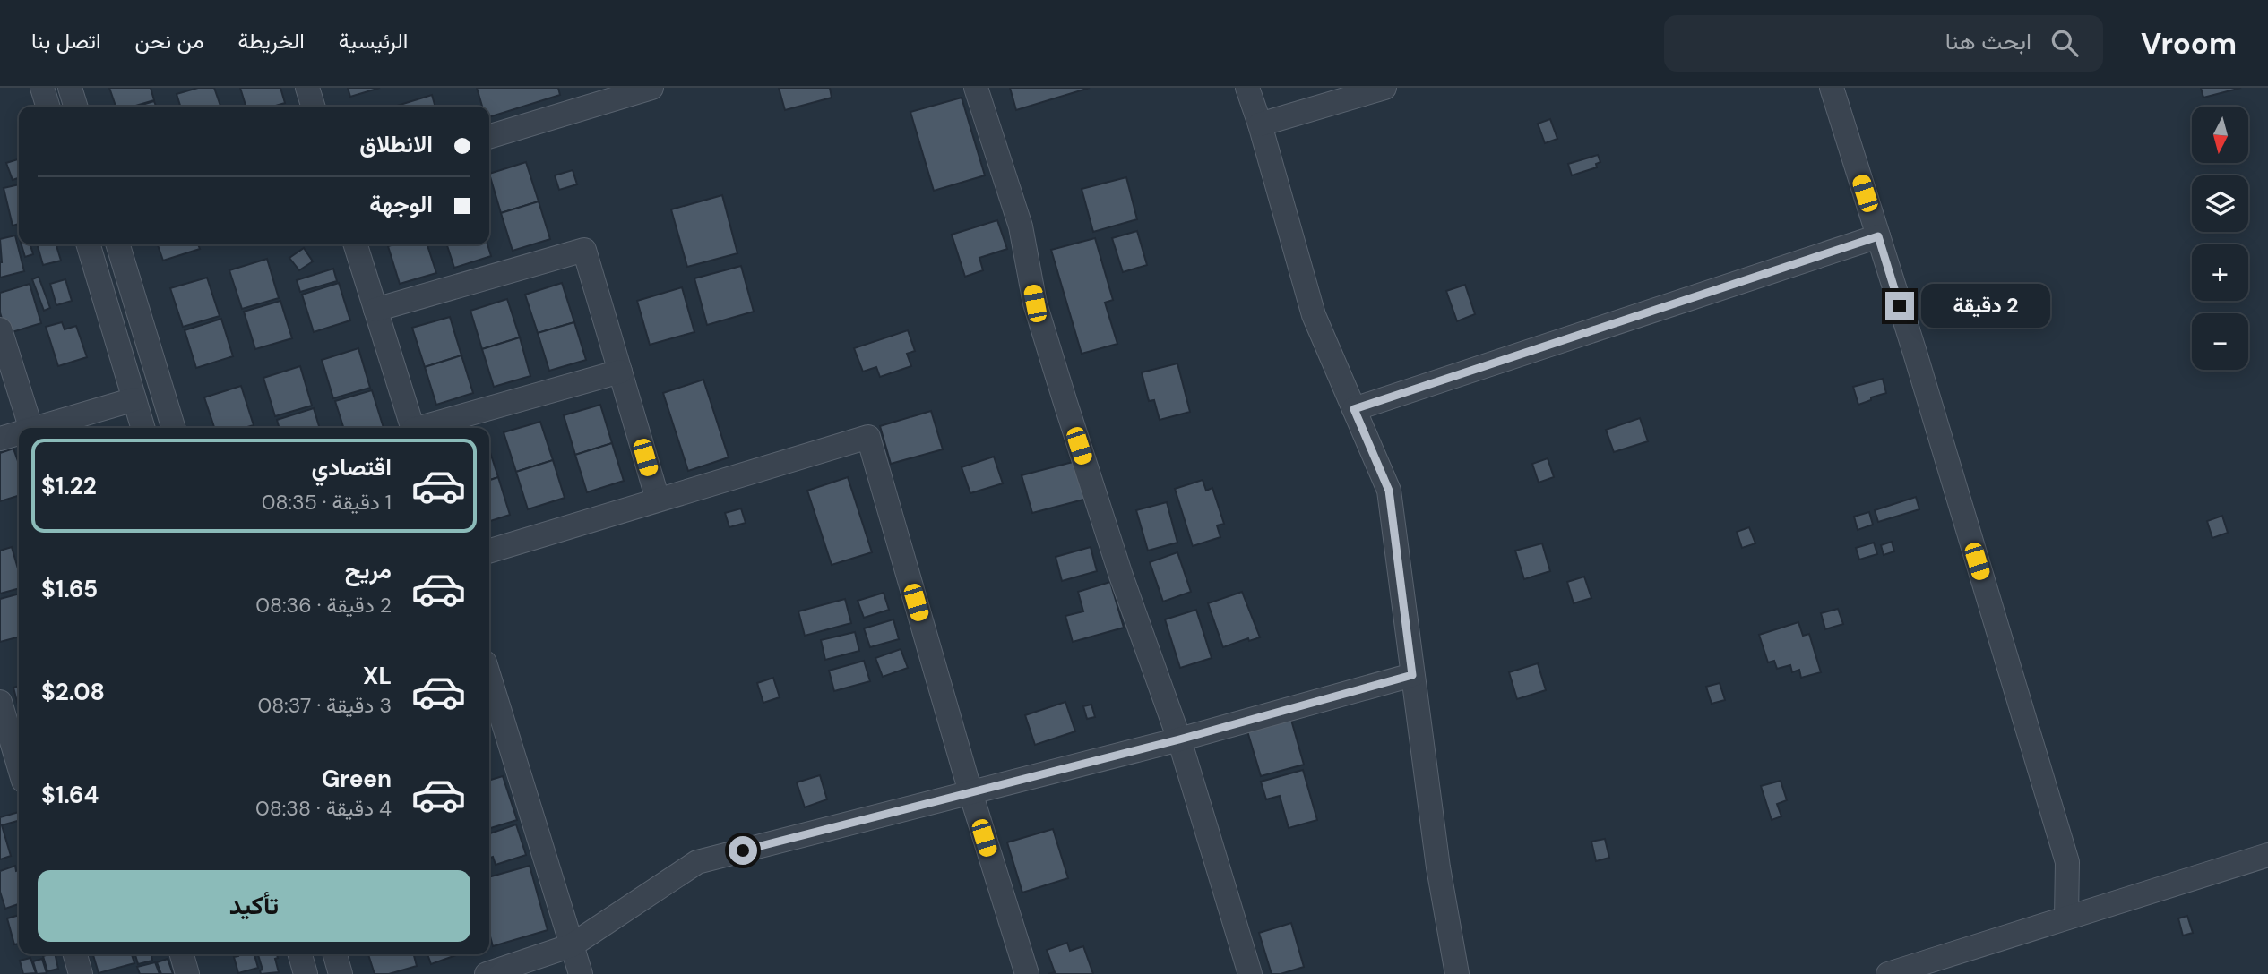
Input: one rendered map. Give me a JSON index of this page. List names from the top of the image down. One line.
{"north":"bottom","page":{"header":"Vroom","search":"ابحث هنا","nav":["الرئيسية","الخريطة","من نحن","اتصل بنا"],"map_buttons":["+","−"],"banner":["الانطلاق","الوجهة"],"bubble":"2 دقيقة","list":[{"name":"اقتصادي","note":"1 دقيقة · 08:35","value":"$1.22"},{"name":"مريح","note":"2 دقيقة · 08:36","value":"$1.65"},{"name":"XL","note":"3 دقيقة · 08:37","value":"$2.08"},{"name":"Green","note":"4 دقيقة · 08:38","value":"$1.64"}],"buttons":"تأكيد"}}
